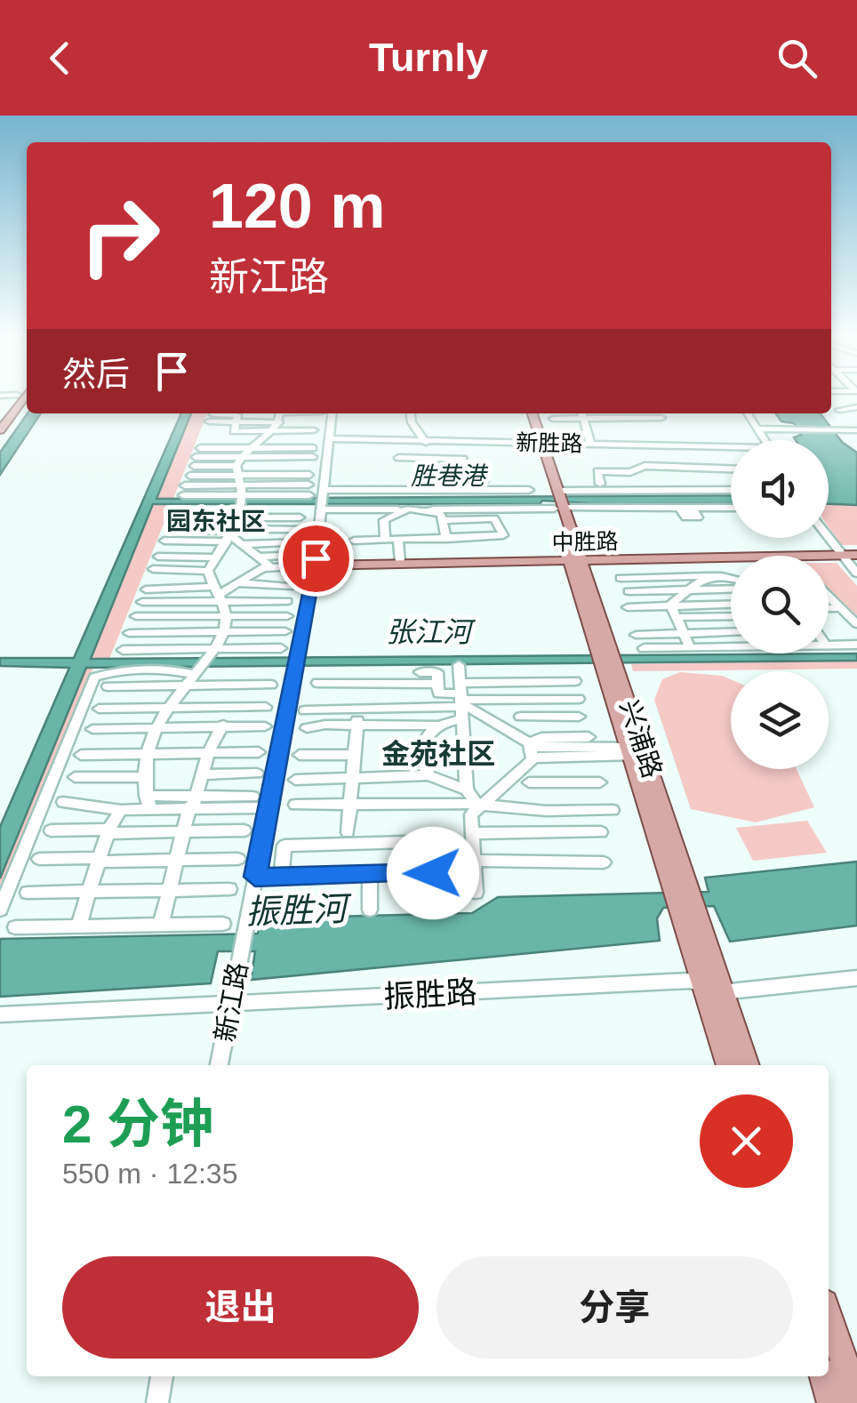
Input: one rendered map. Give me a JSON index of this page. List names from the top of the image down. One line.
{"streets":{"main road":["中胜路","兴浦路"],"street":["新胜路","振胜路","新江路"]},"crossings":[["新胜路","兴浦路"],["新胜路","新江路"],["中胜路","兴浦路"],["中胜路","新江路"],["兴浦路","振胜路"],["振胜路","新江路"]],"districts":["园东社区","金苑社区"],"water":["胜巷港","张江河","振胜河"],"page":{"header":"Turnly","turn":["120 m","新江路"],"then":"然后","heading":["2 分钟","550 m · 12:35"],"buttons":["退出","分享"]}}
